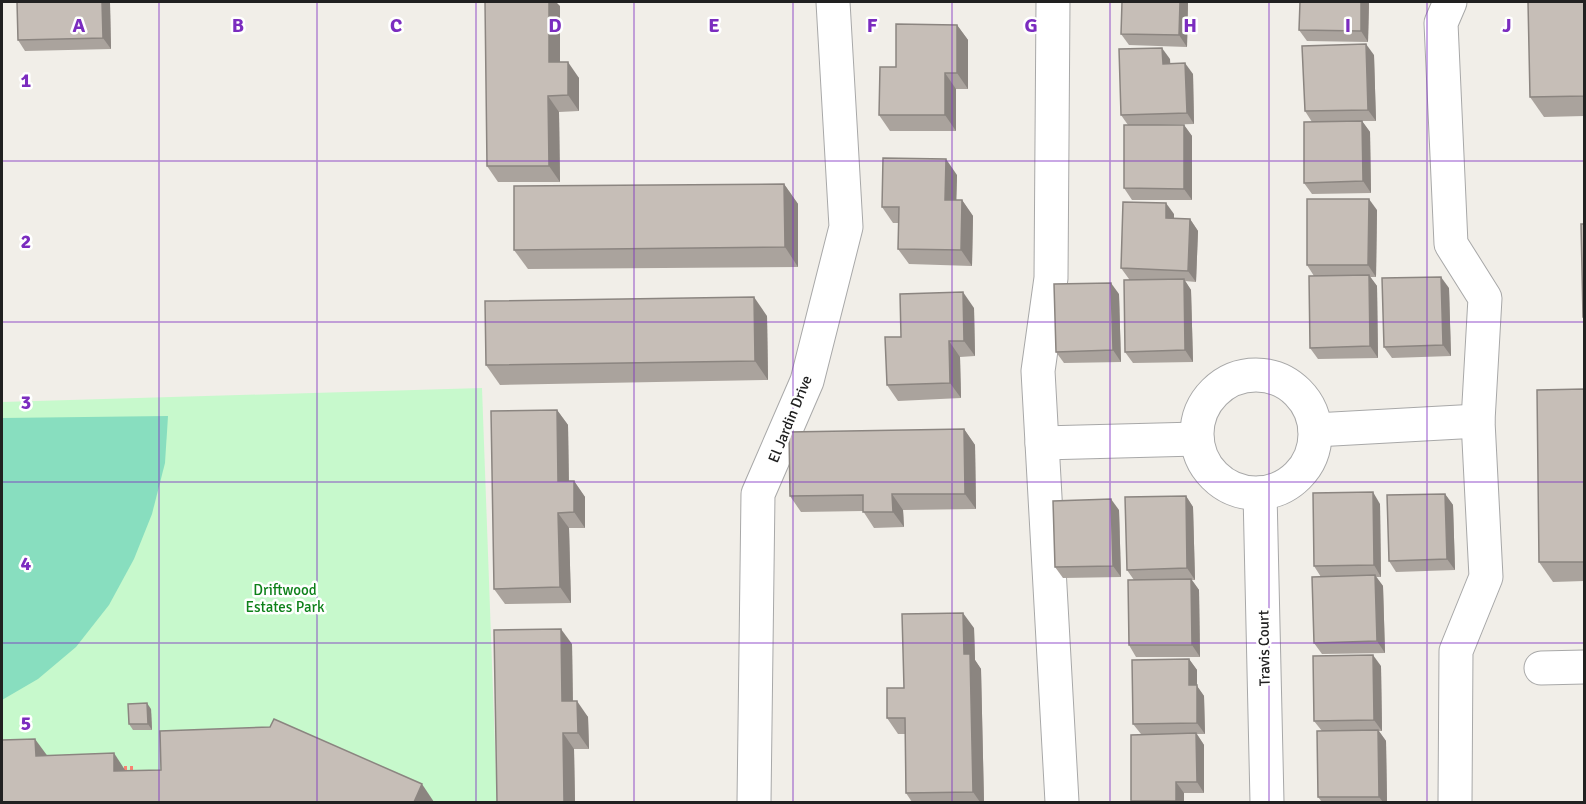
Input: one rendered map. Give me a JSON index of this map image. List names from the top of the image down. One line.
{"streets":{"street":["El Jardin Drive","Travis Court"]},"parks":["Driftwood Estates Park"],"grid":{"columns":["A","B","C","D","E","F","G","H","I","J"],"rows":["1","2","3","4","5"]}}
